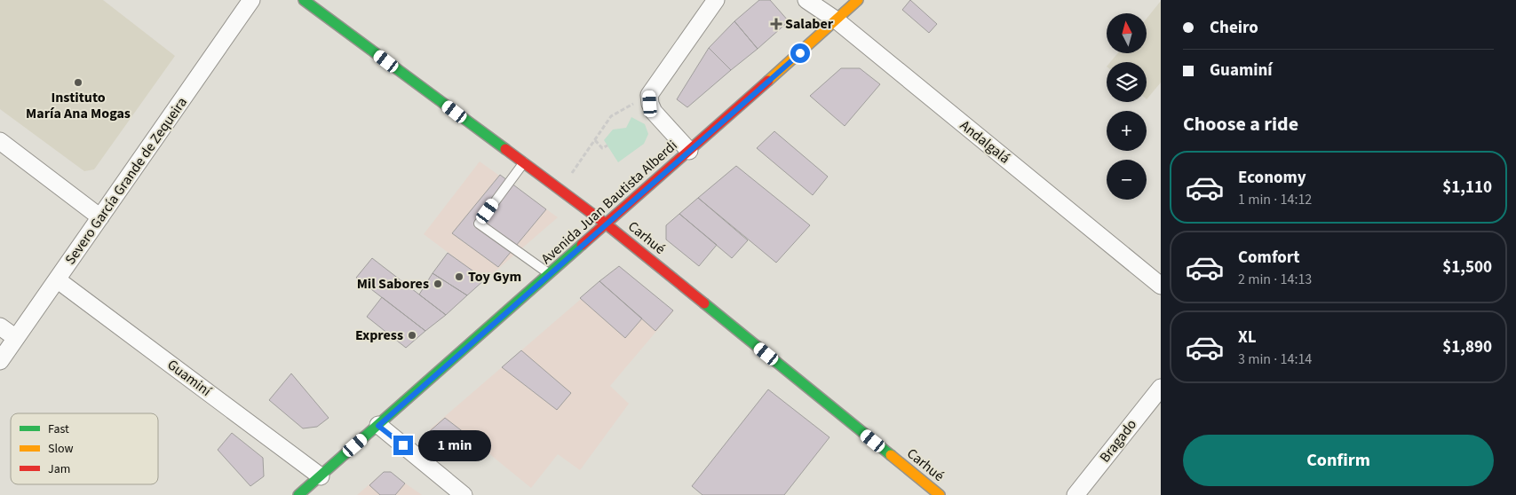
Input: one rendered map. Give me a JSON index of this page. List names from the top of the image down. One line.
{"streets":{"street":["Andalgalá","Severo García Grande de Zequeira","Avenida Juan Bautista Alberdi","Carhué","Guaminí","Bragado"]},"crossings":[["Andalgalá","Avenida Juan Bautista Alberdi"],["Severo García Grande de Zequeira","Guaminí"],["Avenida Juan Bautista Alberdi","Carhué"],["Avenida Juan Bautista Alberdi","Guaminí"]],"places":{"health":["Salaber"],"other":["Instituto María Ana Mogas","Toy Gym","Mil Sabores","Express"]},"legend":["Fast","Slow","Jam"],"north":"top","page":{"banner":["Cheiro","Guaminí"],"map_buttons":["+","−"],"heading":"Choose a ride","list":[{"name":"Economy","note":"1 min · 14:12","value":"$1,110"},{"name":"Comfort","note":"2 min · 14:13","value":"$1,500"},{"name":"XL","note":"3 min · 14:14","value":"$1,890"}],"buttons":"Confirm","bubble":"1 min"}}
